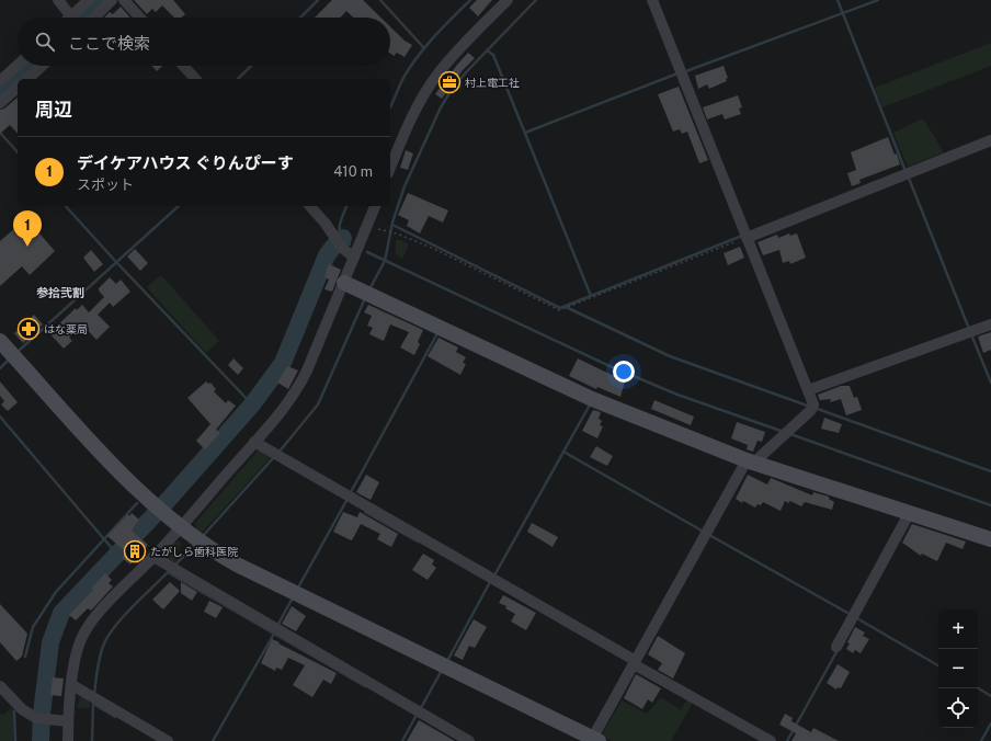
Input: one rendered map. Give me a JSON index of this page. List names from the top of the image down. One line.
{"districts":["参拾弐割"],"places":{"office":["村上電工社"],"pharmacy":["はな薬局"],"building":["たがしら歯科医院"]},"page":{"search":"ここで検索","heading":"周辺","list":[{"mark":"1","name":"デイケアハウス ぐりんぴーす","note":"スポット","value":"410 m"}],"pins":"1","map_buttons":["+","−"]}}
